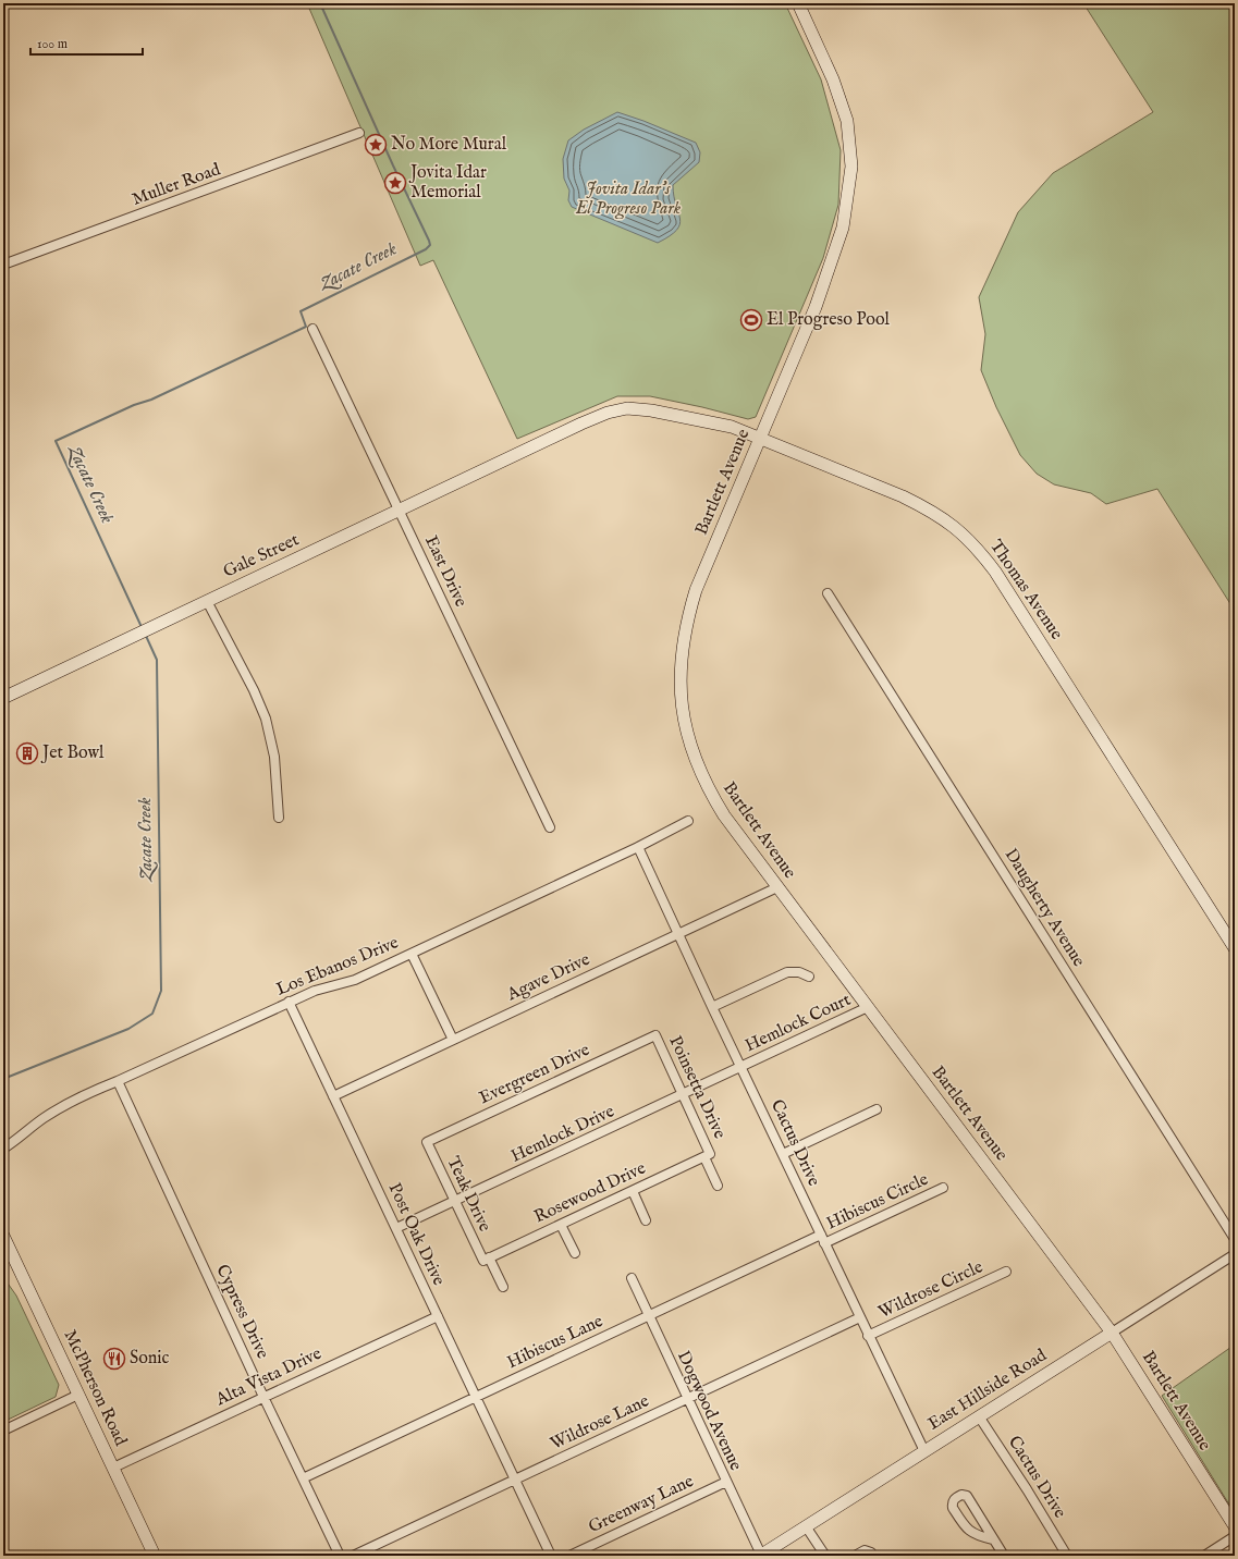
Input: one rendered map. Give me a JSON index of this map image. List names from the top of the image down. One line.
{"streets":{"main road":["Bartlett Avenue","Gale Street","Thomas Avenue","McPherson Road","East Hillside Road"],"street":["Muller Road","East Drive","Daugherty Avenue","Los Ebanos Drive","Agave Drive","Hemlock Court","Evergreen Drive","Poinsetta Drive","Hemlock Drive","Cactus Drive","Rosewood Drive","Teak Drive","Hibiscus Circle","Post Oak Drive","Wildrose Circle","Cypress Drive","Hibiscus Lane","Alta Vista Drive","Dogwood Avenue","Wildrose Lane","Greenway Lane"]},"crossings":[["Bartlett Avenue","Thomas Avenue"],["Bartlett Avenue","Agave Drive"],["Bartlett Avenue","Hemlock Court"],["Bartlett Avenue","East Hillside Road"],["Gale Street","East Drive"],["Gale Street","Thomas Avenue"],["Los Ebanos Drive","Cactus Drive"],["Los Ebanos Drive","Post Oak Drive"],["Los Ebanos Drive","Cypress Drive"],["Agave Drive","Cactus Drive"],["Agave Drive","Post Oak Drive"],["Hemlock Court","Hemlock Drive"],["Hemlock Court","Cactus Drive"],["Evergreen Drive","Poinsetta Drive"],["Evergreen Drive","Teak Drive"],["Poinsetta Drive","Hemlock Drive"],["Poinsetta Drive","Rosewood Drive"],["Hemlock Drive","Cactus Drive"],["Hemlock Drive","Teak Drive"],["Hemlock Drive","Post Oak Drive"],["Cactus Drive","Hibiscus Circle"],["Cactus Drive","Wildrose Circle"],["Cactus Drive","Hibiscus Lane"],["Cactus Drive","East Hillside Road"],["Cactus Drive","Wildrose Lane"],["Rosewood Drive","Teak Drive"],["Post Oak Drive","Hibiscus Lane"],["Post Oak Drive","Alta Vista Drive"],["Post Oak Drive","Wildrose Lane"],["Cypress Drive","Hibiscus Lane"],["Cypress Drive","Alta Vista Drive"],["Hibiscus Lane","Dogwood Avenue"],["Alta Vista Drive","McPherson Road"],["East Hillside Road","Dogwood Avenue"],["Dogwood Avenue","Wildrose Lane"],["Dogwood Avenue","Greenway Lane"]],"water":["Zacate Creek"],"parks":["Jovita Idar's El Progreso Park"],"places":{"place":["No More Mural","Jovita Idar Memorial"],"sports":["El Progreso Pool"],"building":["Jet Bowl"],"restaurant":["Sonic"]},"scale_bar":"100 m"}
